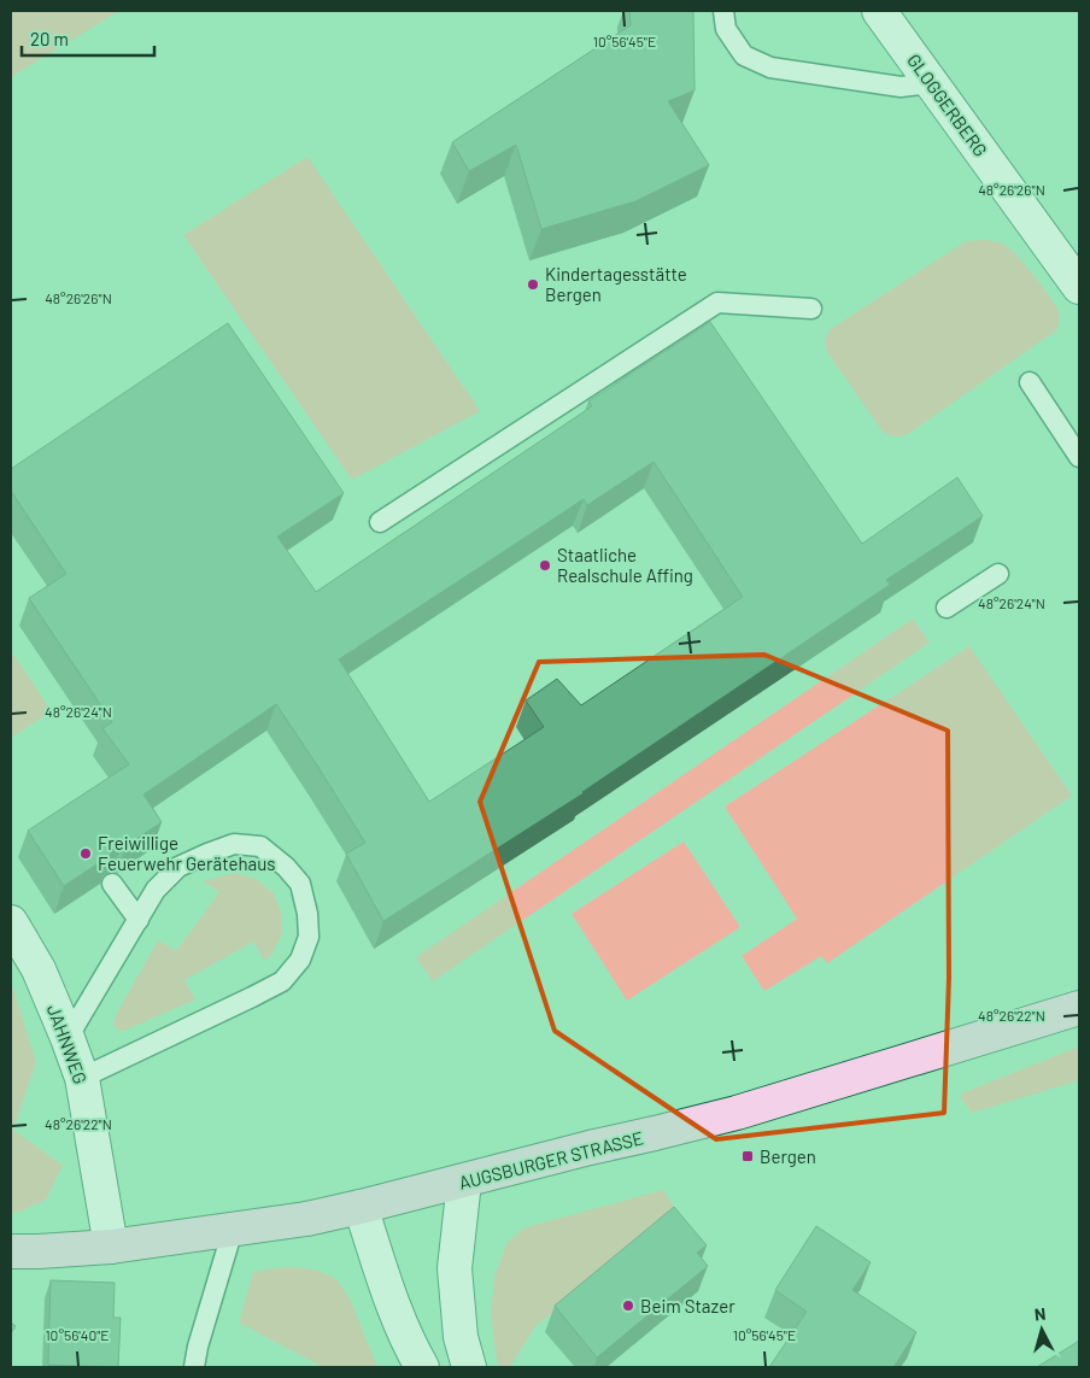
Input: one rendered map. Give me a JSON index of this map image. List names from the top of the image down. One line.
{"streets":{"main road":["AUGSBURGER STRASSE"],"street":["GLOGGERBERG","JAHNWEG"]},"crossings":[["JAHNWEG","AUGSBURGER STRASSE"]],"places":{"other":["Kindertagesstätte Bergen","Staatliche Realschule Affing","Freiwillige Feuerwehr Gerätehaus","Beim Stazer"],"transit":["Bergen"]},"scale_bar":"20 m","north":"top","coordinates":["10°56'45\"E","48°26'26\"N","48°26'24\"N","48°26'22\"N","10°56'40\"E"]}
